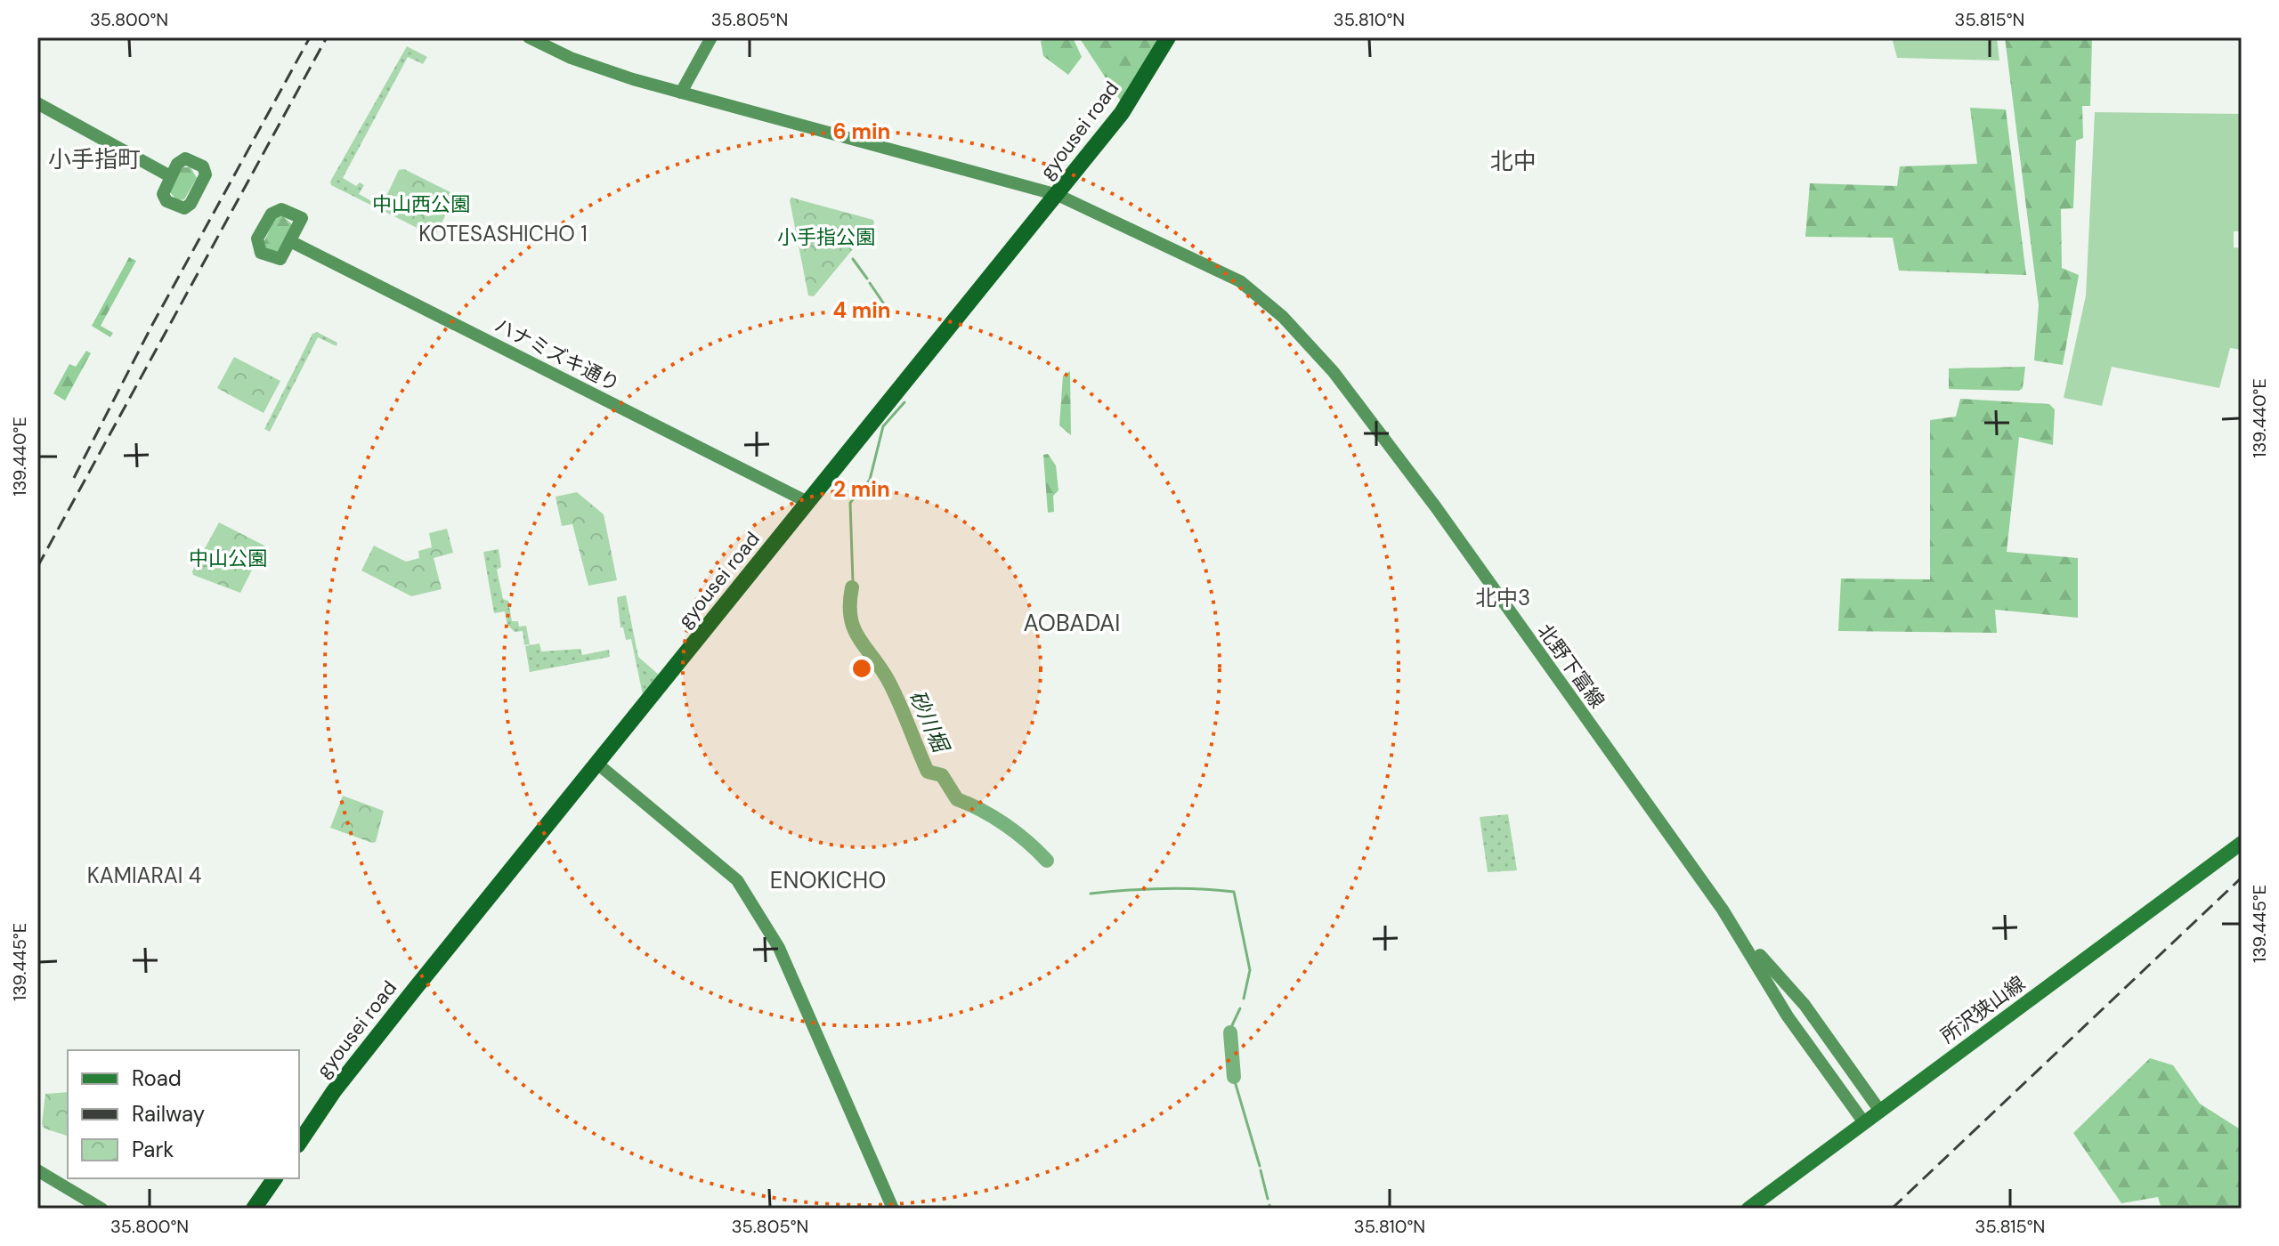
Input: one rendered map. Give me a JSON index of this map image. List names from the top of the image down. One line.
{"streets":{"highway":["gyousei road"],"main road":["所沢狭山線"],"street":["ハナミズキ通り","北野下富線"]},"crossings":[["gyousei road","ハナミズキ通り"],["gyousei road","北野下富線"]],"districts":["小手指町","北中","KOTESASHICHO 1","北中3","AOBADAI","KAMIARAI 4","ENOKICHO"],"water":["砂川堀"],"parks":["中山西公園","小手指公園","中山公園"],"legend":["Road","Railway","Park"],"coordinates":["35.800°N","35.805°N","35.810°N","35.815°N","139.440°E","139.445°E"],"rings":["6 min","4 min","2 min"]}
